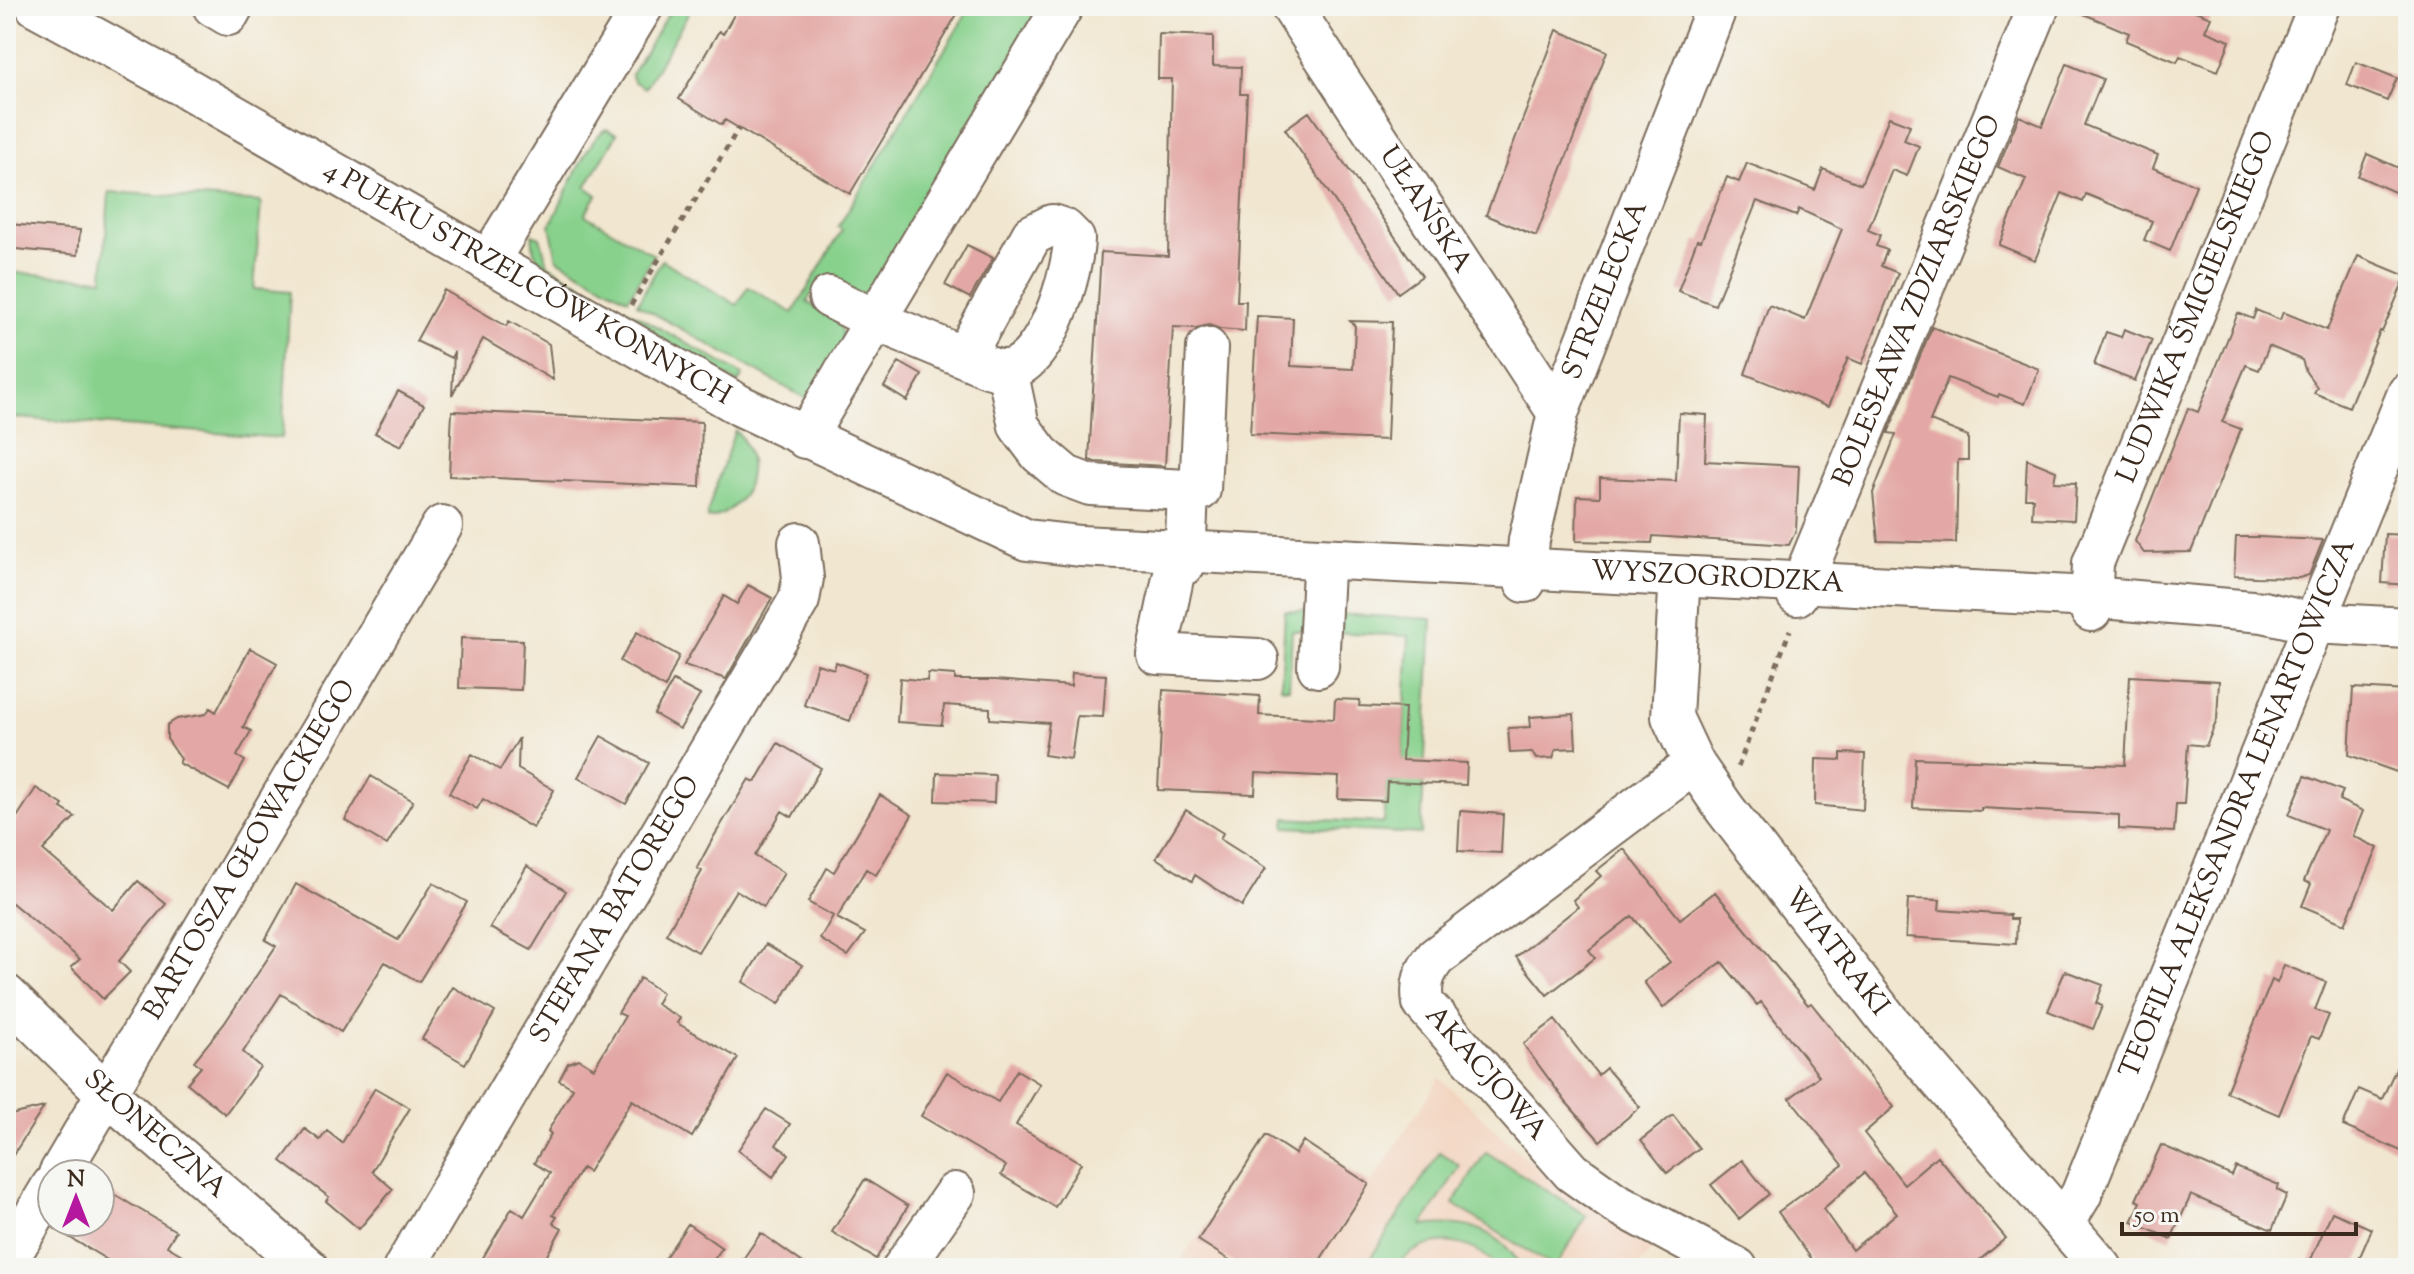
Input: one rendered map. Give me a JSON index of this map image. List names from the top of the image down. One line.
{"streets":{"street":["UŁAŃSKA","4 PUŁKU STRZELCÓW KONNYCH","STRZELECKA","BOLESŁAWA ZDZIARSKIEGO","LUDWIKA ŚMIGIELSKIEGO","WYSZOGRODZKA","TEOFILA ALEKSANDRA LENARTOWICZA","BARTOSZA GŁOWACKIEGO","STEFANA BATOREGO","WIATRAKI","AKACJOWA","SŁONECZNA"]},"crossings":[["UŁAŃSKA","STRZELECKA"],["4 PUŁKU STRZELCÓW KONNYCH","WYSZOGRODZKA"],["STRZELECKA","WYSZOGRODZKA"],["BOLESŁAWA ZDZIARSKIEGO","WYSZOGRODZKA"],["LUDWIKA ŚMIGIELSKIEGO","WYSZOGRODZKA"],["WYSZOGRODZKA","TEOFILA ALEKSANDRA LENARTOWICZA"],["TEOFILA ALEKSANDRA LENARTOWICZA","WIATRAKI"],["BARTOSZA GŁOWACKIEGO","SŁONECZNA"],["WIATRAKI","AKACJOWA"]],"scale_bar":"50 m","north":"top"}
